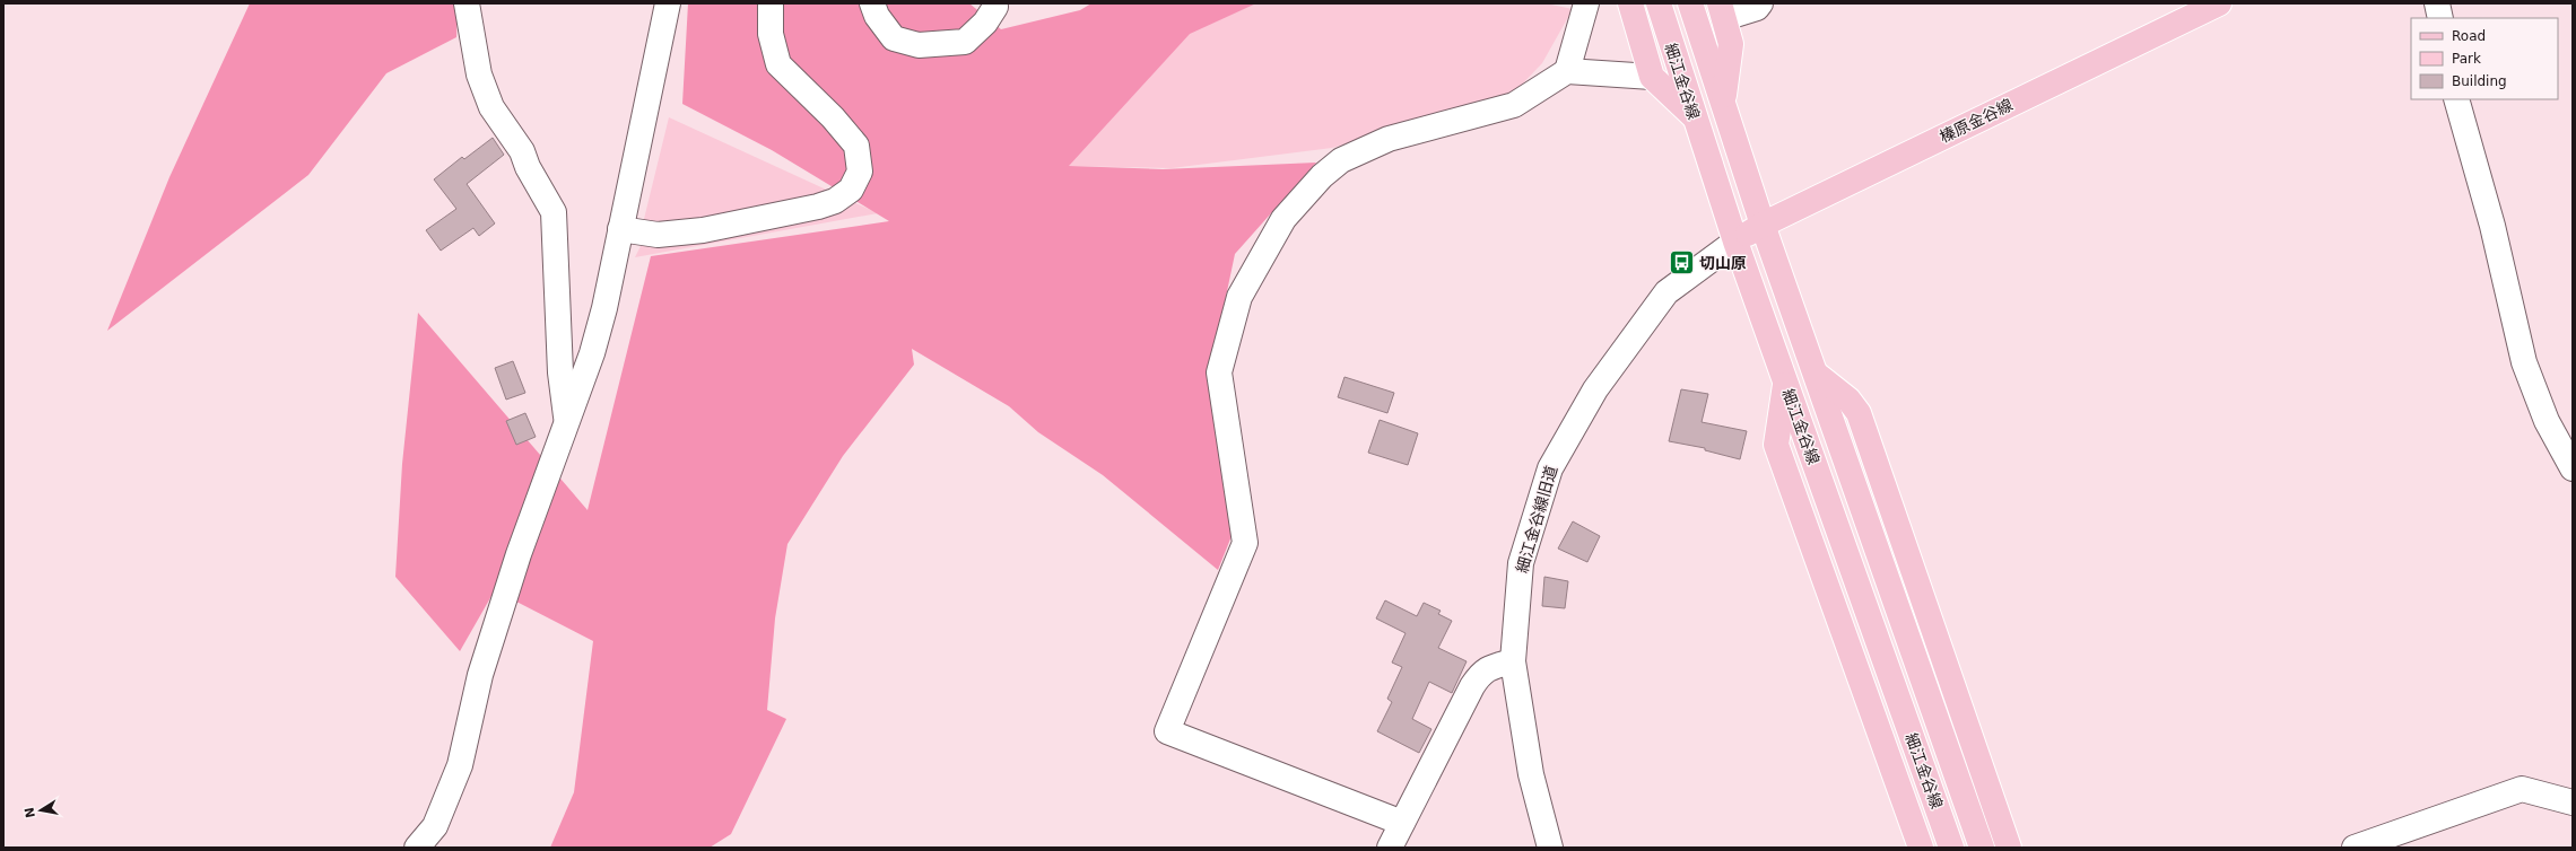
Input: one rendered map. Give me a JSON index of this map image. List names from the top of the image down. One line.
{"streets":{"main road":["細江金谷線","榛原金谷線"],"street":["細江金谷線旧道"]},"crossings":[["細江金谷線","榛原金谷線"],["細江金谷線","細江金谷線旧道"],["榛原金谷線","細江金谷線旧道"]],"places":{"bus stop":["切山原"]},"legend":["Road","Park","Building"],"north":"left"}
